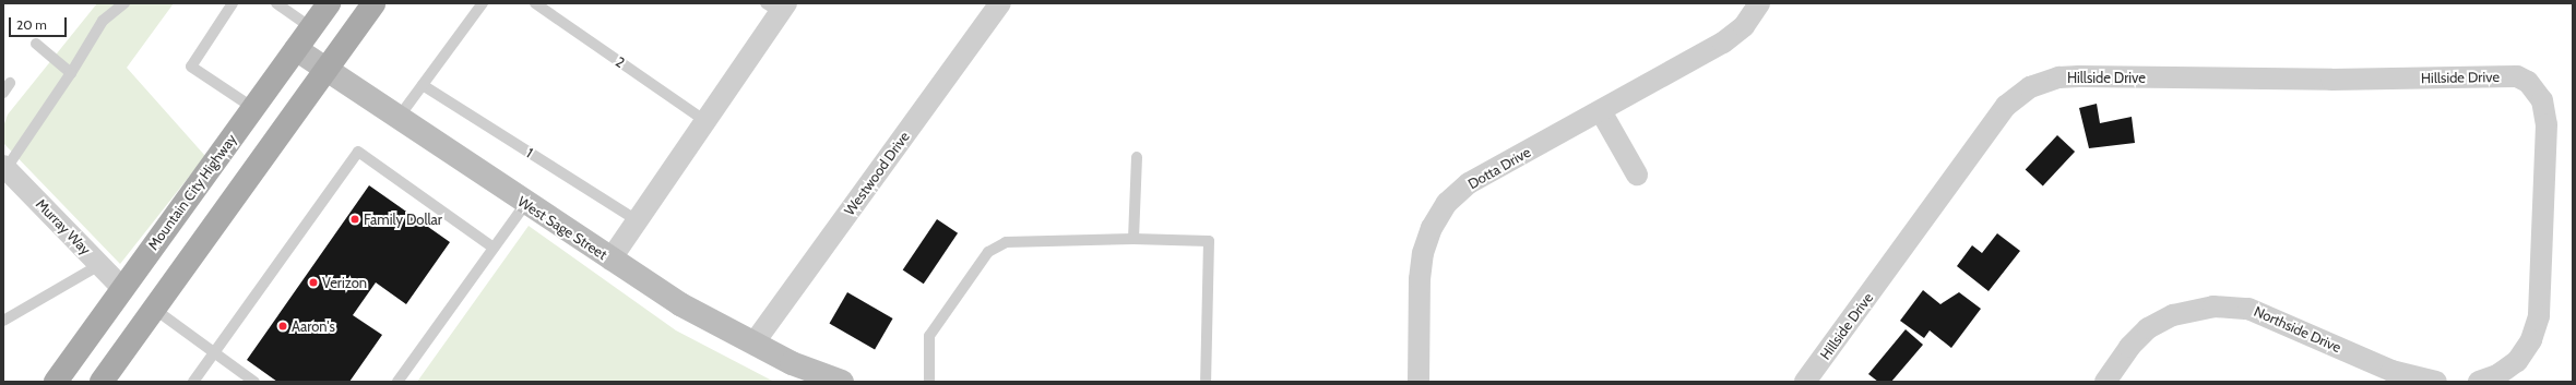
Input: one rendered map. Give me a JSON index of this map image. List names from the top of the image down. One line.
{"streets":{"main road":["Mountain City Highway"],"street":["Hillside Drive","Dotta Drive","Westwood Drive","Murray Way","West Sage Street","Northside Drive"],"lane":["2","1"]},"crossings":[["Westwood Drive","West Sage Street"],["Mountain City Highway","Murray Way"],["Mountain City Highway","West Sage Street"]],"places":["Family Dollar","Verizon","Aaron's"],"scale_bar":"20 m"}
